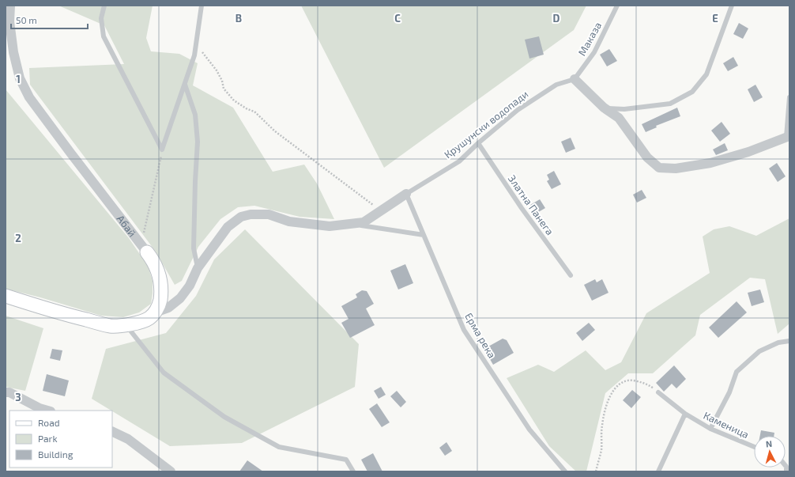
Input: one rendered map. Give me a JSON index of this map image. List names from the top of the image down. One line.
{"streets":{"street":["Крушунски водопади","Абай"],"lane":["Маказа","Златна Панега","Ерма река","Каменица"]},"crossings":[["Маказа","Крушунски водопади"],["Крушунски водопади","Златна Панега"],["Крушунски водопади","Абай"],["Крушунски водопади","Ерма река"]],"legend":["Road","Park","Building"],"scale_bar":"50 m","north":"top","grid":{"columns":["B","C","D","E"],"rows":["1","2","3"]}}
